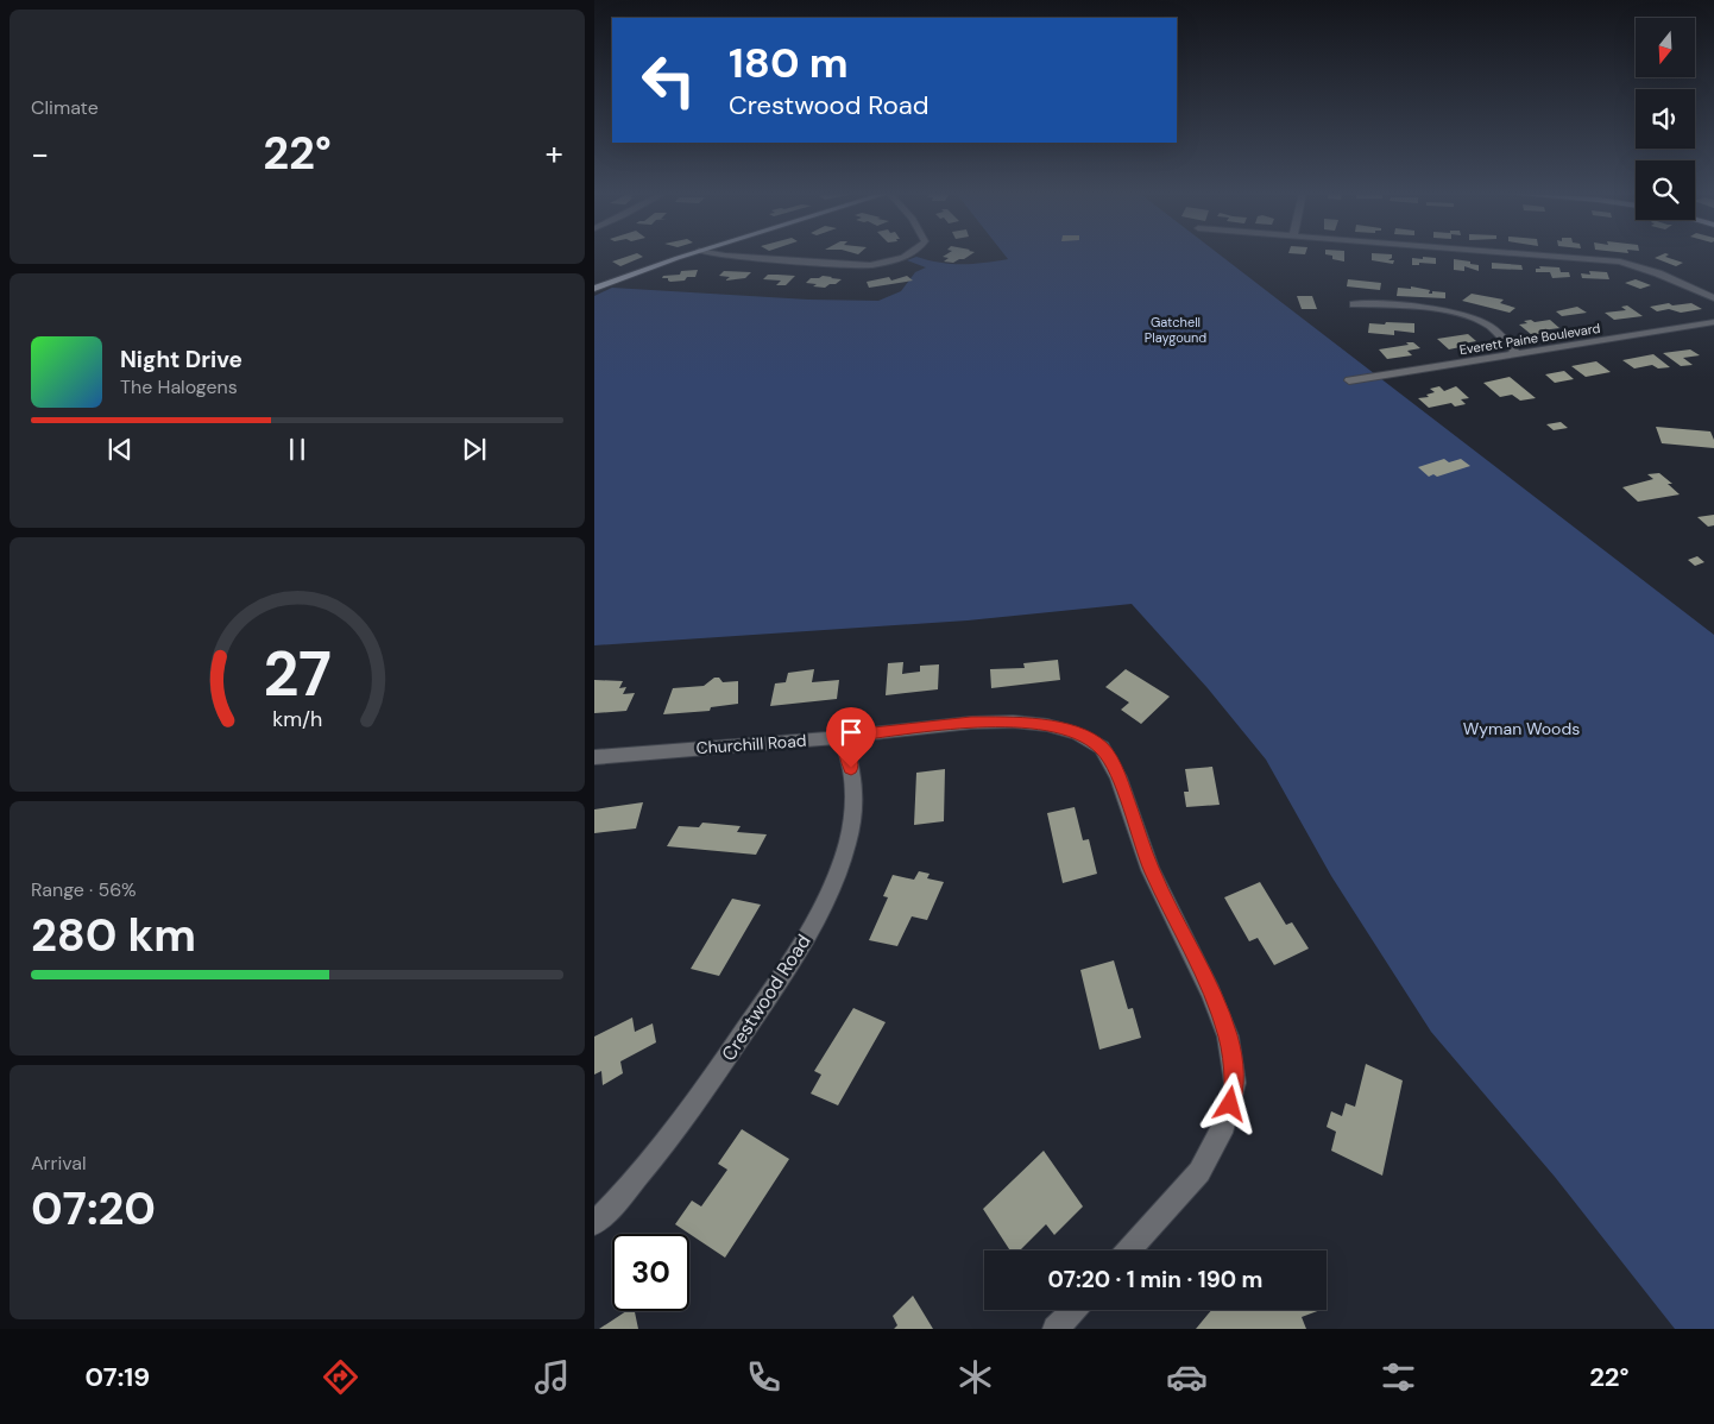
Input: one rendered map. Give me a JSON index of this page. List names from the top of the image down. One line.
{"streets":{"street":["Everett Paine Boulevard","Churchill Road","Crestwood Road"]},"crossings":[["Churchill Road","Crestwood Road"]],"parks":["Gatchell Playgound","Wyman Woods"],"north":"bottom","page":{"tile":["Climate",["Range · 56%","280 km"],["Arrival","07:20"]],"turn":["180 m","Crestwood Road"],"heat":["−","22°","+"],"song":["Night Drive","The Halogens"],"limit":"30","trip":"07:20 · 1 min · 190 m","tabs":["07:19","22°"],"gauge":["27","km/h"]}}
